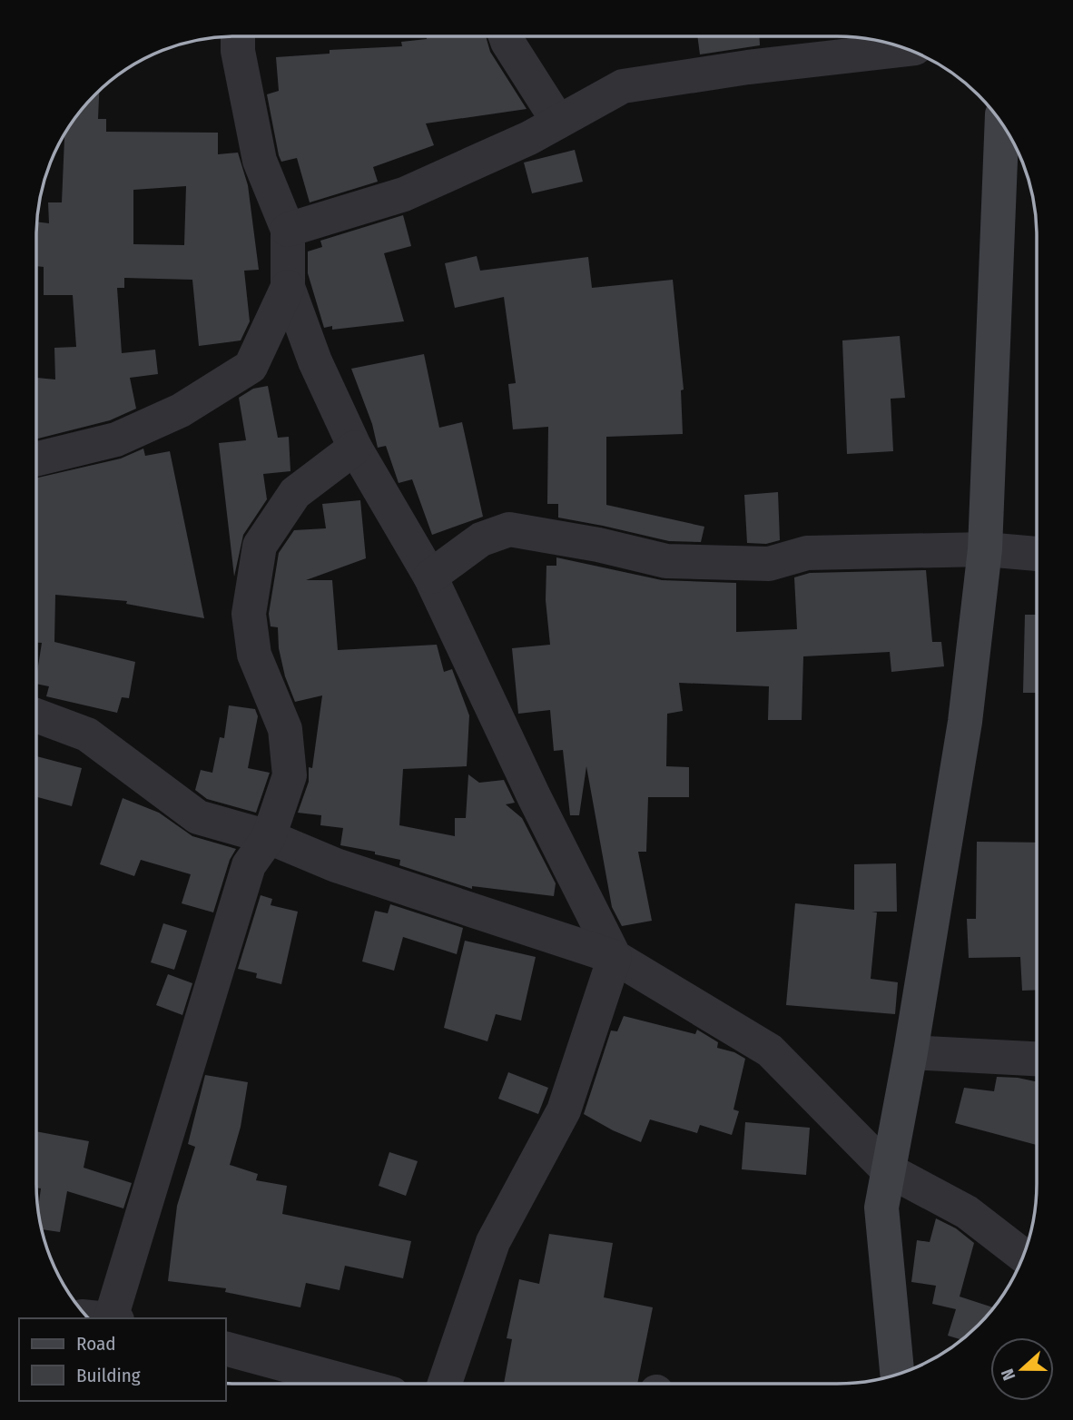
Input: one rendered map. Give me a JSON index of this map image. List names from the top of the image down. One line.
{"legend":["Road","Building"],"north":"left"}
